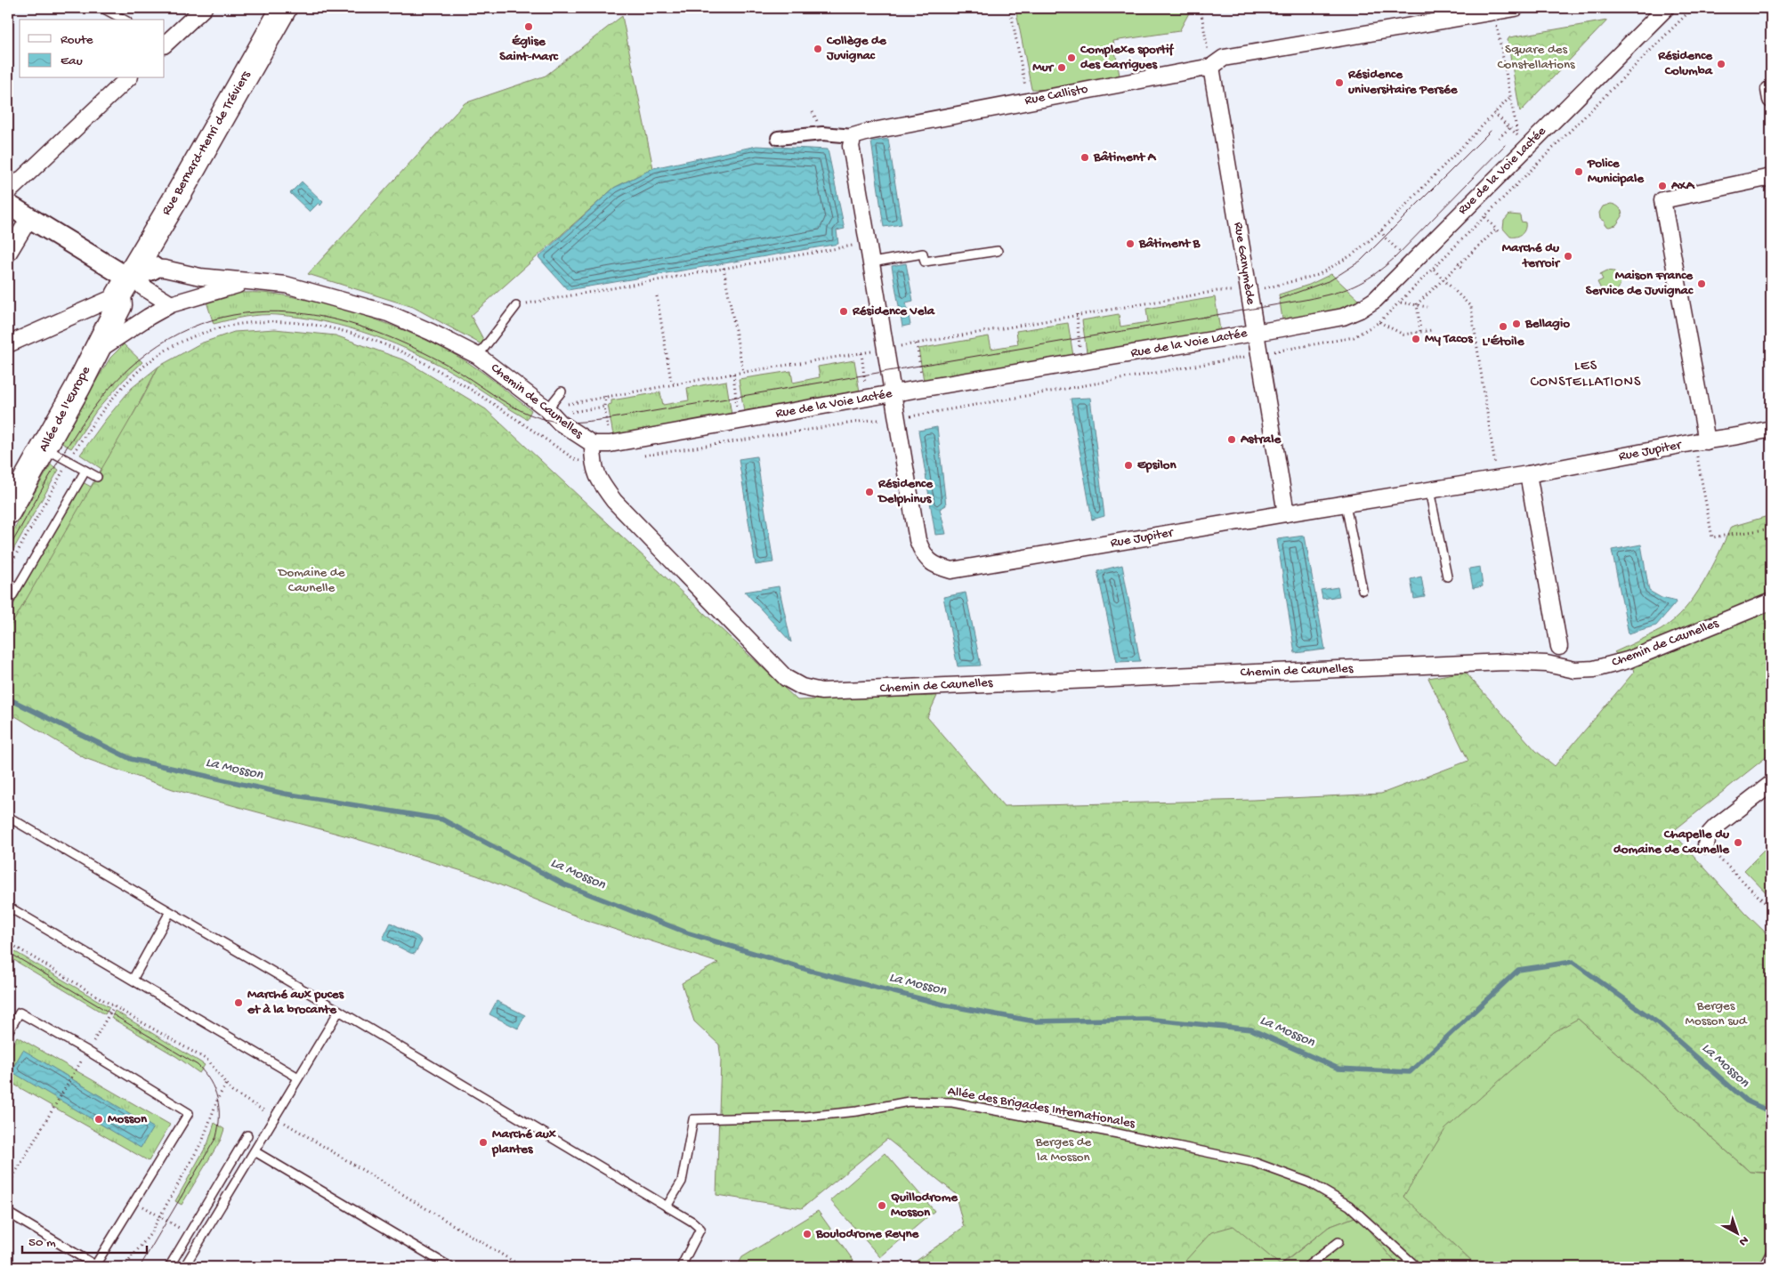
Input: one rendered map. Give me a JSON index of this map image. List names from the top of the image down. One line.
{"streets":{"main road":["Rue Bernard-Henri de Tréviers","Allée de l'Europe"],"street":["Rue Callisto","Rue de la Voie Lactée","Rue Ganymède","Chemin de Caunelles","Rue Jupiter"],"lane":["Allée des Brigades Internationales"]},"crossings":[["Rue Callisto","Rue Ganymède"],["Rue Bernard-Henri de Tréviers","Chemin de Caunelles"],["Rue Bernard-Henri de Tréviers","Allée de l'Europe"],["Rue de la Voie Lactée","Rue Ganymède"],["Rue de la Voie Lactée","Chemin de Caunelles"],["Rue de la Voie Lactée","Rue Jupiter"],["Rue Ganymède","Rue Jupiter"],["Chemin de Caunelles","Allée de l'Europe"]],"districts":["LES CONSTELLATIONS"],"water":["La Mosson"],"parks":["Square des Constellations","Domaine de Caunelle","Berges Mosson sud","Berges de la Mosson"],"places":["Église Saint-Marc","Collège de Juvignac","Complexe sportif des Garrigues","Résidence Columba","Mur","Résidence universitaire Persée","Bâtiment A","Police Municipale","AXA","Bâtiment B","Marché du terroir","Maison France Service de Juvignac","Résidence Vela","Bellagio","L'Étoile","My Tacos","Astrale","Epsilon","Résidence Delphinus","Chapelle du domaine de Caunelle","Marché aux puces et à la brocante","Mosson","Marché aux plantes","Quillodrome Mosson","Boulodrome Reyne"],"legend":["Route","Eau"],"scale_bar":"50 m","north":"bottom right"}
